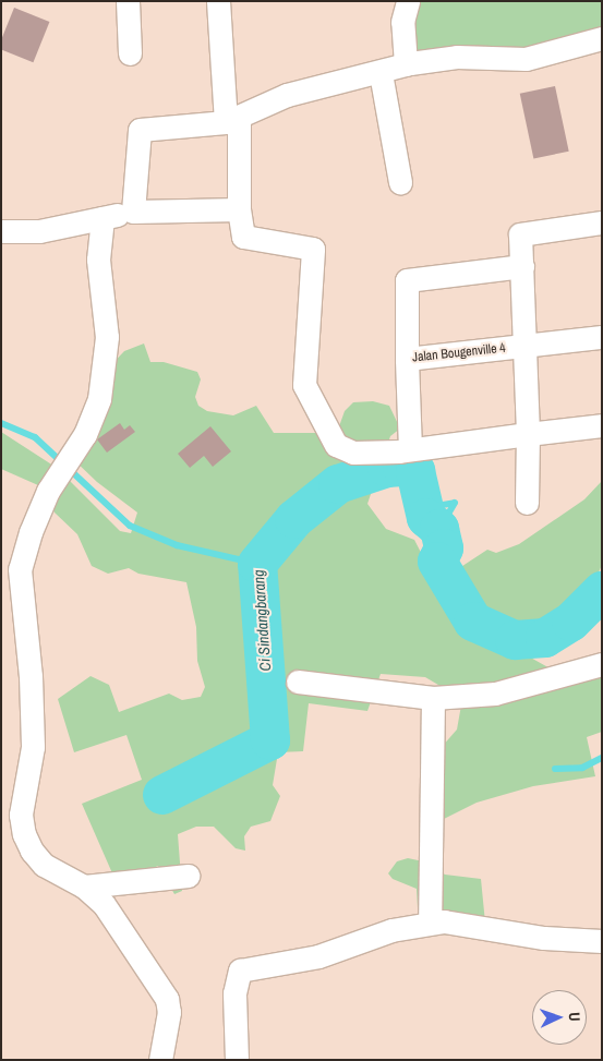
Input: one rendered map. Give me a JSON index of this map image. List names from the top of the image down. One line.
{"streets":{"street":["Jalan Bougenville 4"]},"water":["Ci Sindangbarang"],"north":"right"}
